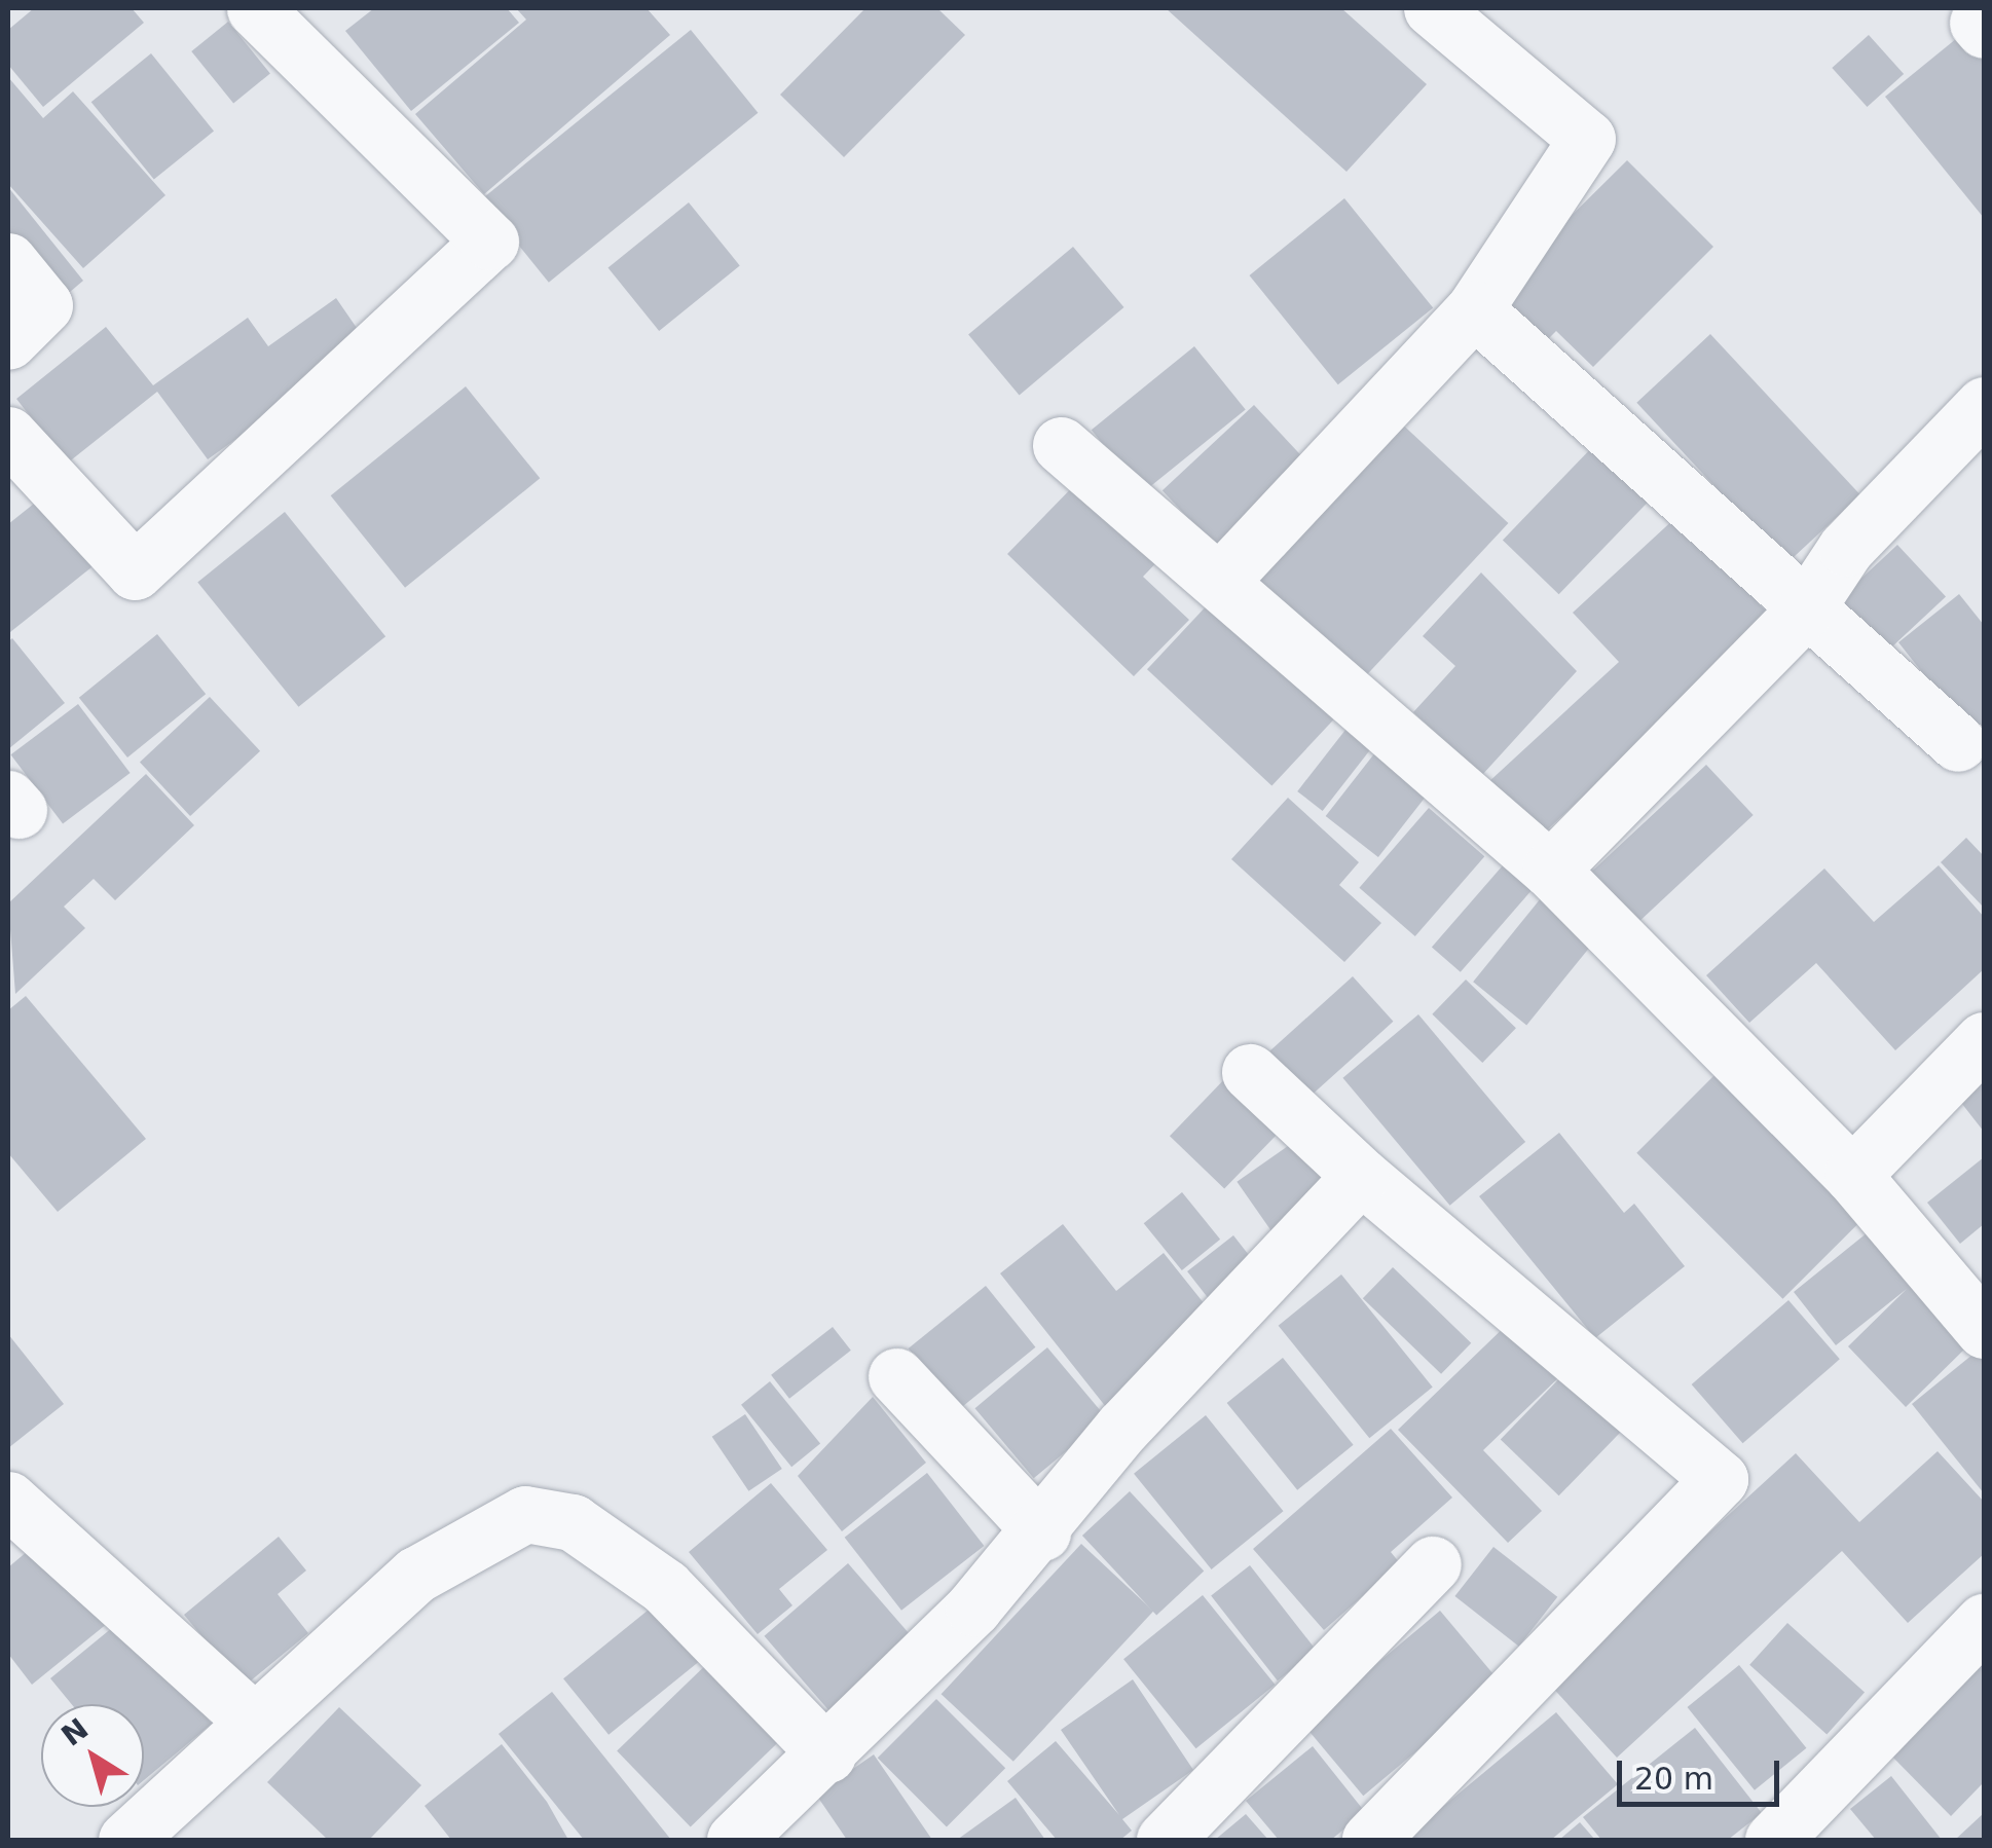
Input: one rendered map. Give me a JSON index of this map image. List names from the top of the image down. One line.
{"scale_bar":"20 m","north":"top left"}
